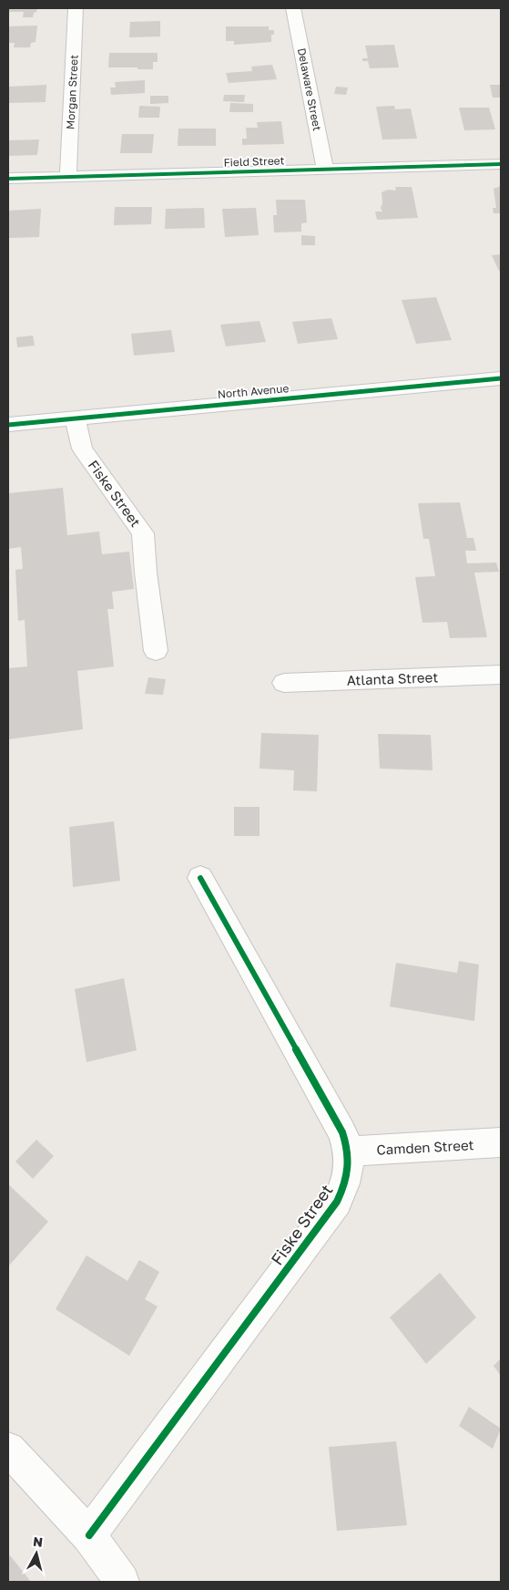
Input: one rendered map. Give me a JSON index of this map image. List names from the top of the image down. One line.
{"streets":{"street":["Delaware Street","Morgan Street","Field Street","North Avenue","Fiske Street","Atlanta Street","Camden Street"]},"crossings":[["Delaware Street","Field Street"],["Morgan Street","Field Street"],["North Avenue","Fiske Street"],["Fiske Street","Camden Street"]],"north":"top"}
